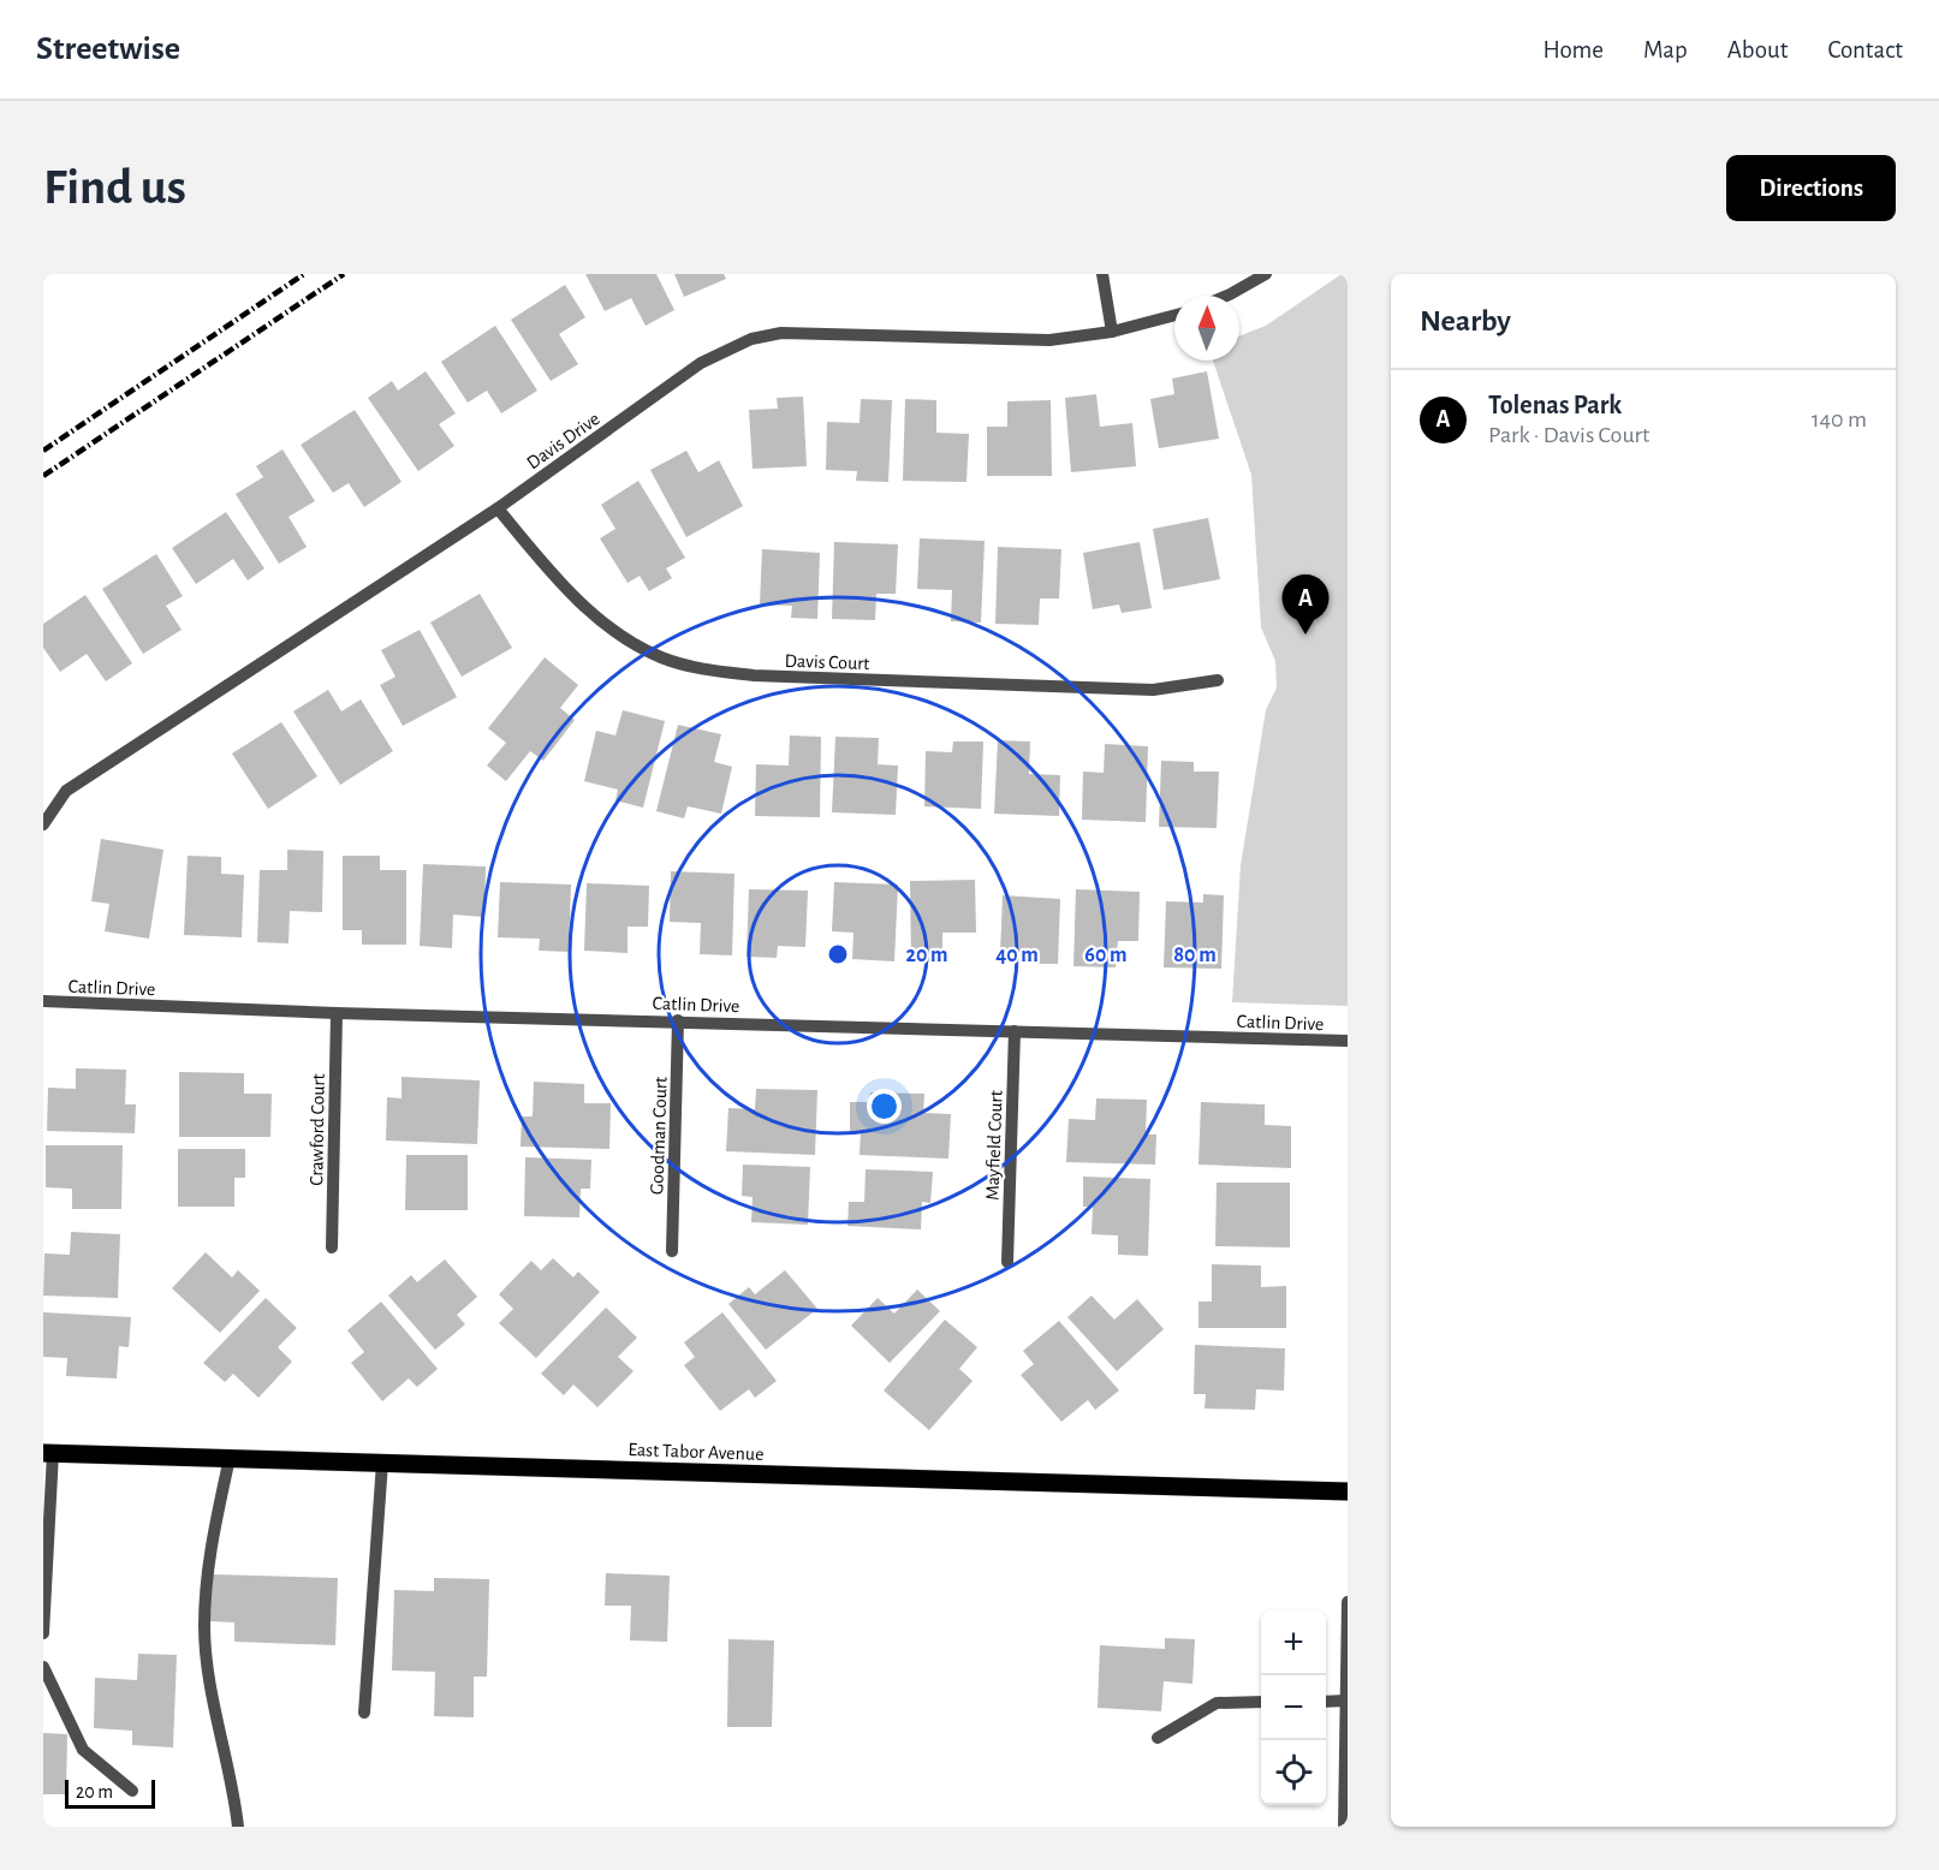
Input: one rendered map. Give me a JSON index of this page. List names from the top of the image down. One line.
{"streets":{"main road":["East Tabor Avenue"],"street":["Davis Drive","Davis Court","Catlin Drive","Crawford Court","Goodman Court","Mayfield Court"]},"crossings":[["Davis Drive","Davis Court"],["Catlin Drive","Crawford Court"],["Catlin Drive","Goodman Court"],["Catlin Drive","Mayfield Court"]],"scale_bar":"20 m","north":"top","page":{"header":"Streetwise","nav":["Home","Map","About","Contact"],"buttons":"Directions","title":"Find us","heading":"Nearby","list":[{"mark":"A","name":"Tolenas Park","note":"Park · Davis Court","value":"140 m"}],"pins":"A","map_buttons":["+","−"],"scale":"20 m"},"rings":["20 m","40 m","60 m","80 m"]}
